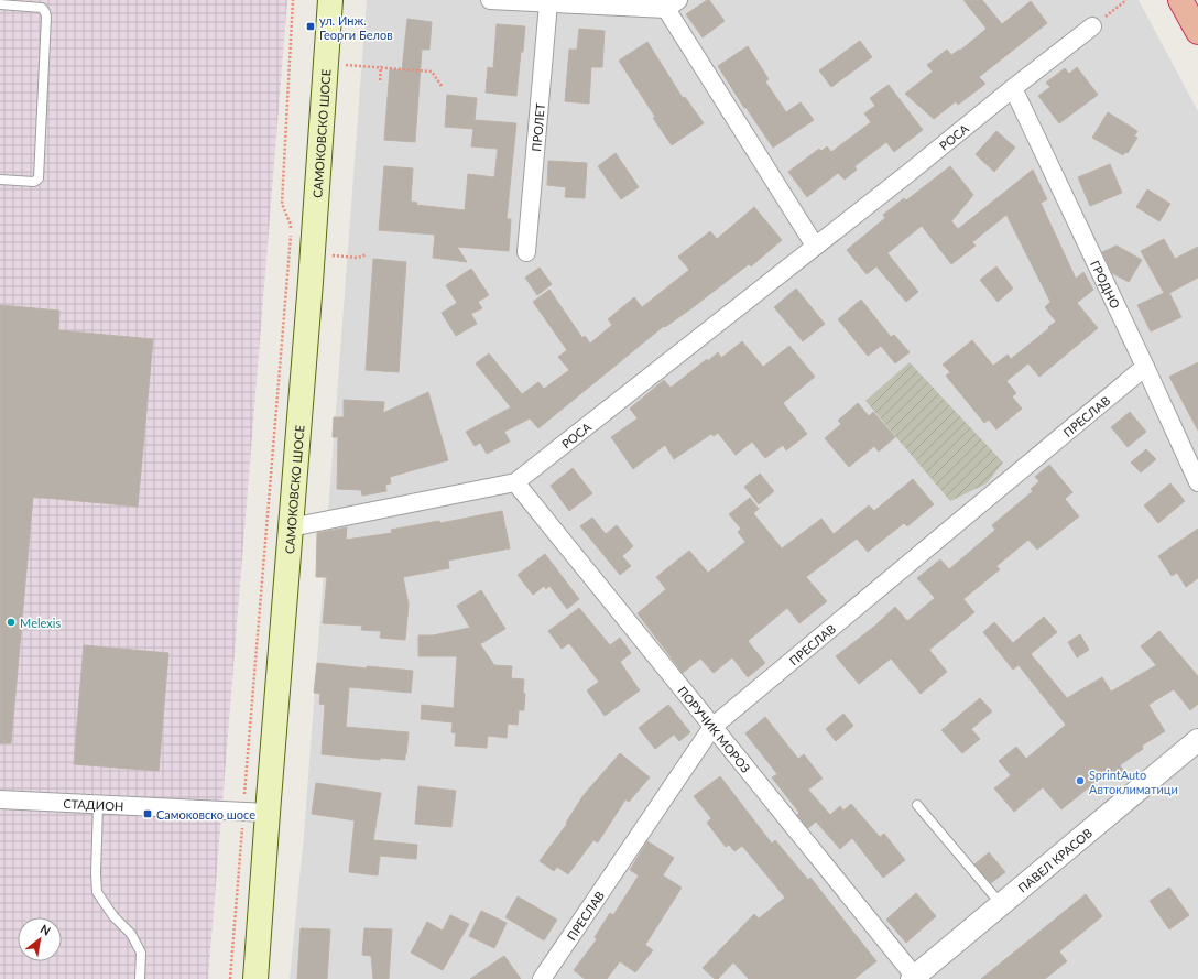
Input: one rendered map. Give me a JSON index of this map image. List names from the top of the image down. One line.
{"streets":{"main road":["САМОКОВСКО ШОСЕ"],"street":["ПРОЛЕТ","РОСА","ГРОДНО","ПРЕСЛАВ","ПОРУЧИК МОРОЗ","СТАДИОН","ПАВЕЛ КРАСОВ"]},"crossings":[["САМОКОВСКО ШОСЕ","РОСА"],["САМОКОВСКО ШОСЕ","СТАДИОН"],["РОСА","ГРОДНО"],["РОСА","ПОРУЧИК МОРОЗ"],["ГРОДНО","ПРЕСЛАВ"],["ПРЕСЛАВ","ПОРУЧИК МОРОЗ"],["ПОРУЧИК МОРОЗ","ПАВЕЛ КРАСОВ"]],"places":{"transit":["ул. Инж. Георги Белов","Самоковско шосе"],"other":["Мelexis","SprintAuto Автоклиматици"]},"north":"top right"}
